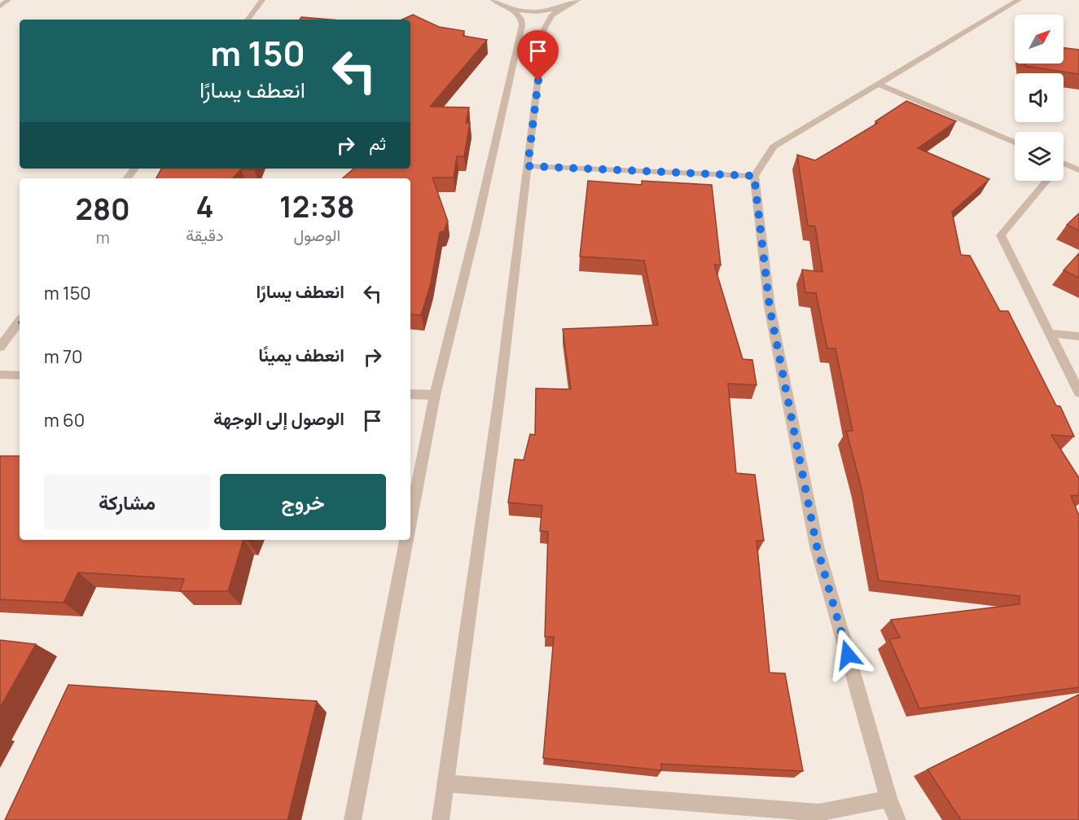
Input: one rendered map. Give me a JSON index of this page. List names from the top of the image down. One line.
{"north":"top right","page":{"turn":["150 m","انعطف يسارًا"],"then":"ثم","eta":["12:38","الوصول","4","دقيقة","280","m"],"list":[{"name":"انعطف يسارًا","value":"150 m"},{"name":"انعطف يمينًا","value":"70 m"},{"name":"الوصول إلى الوجهة","value":"60 m"}],"buttons":["خروج","مشاركة"]}}
